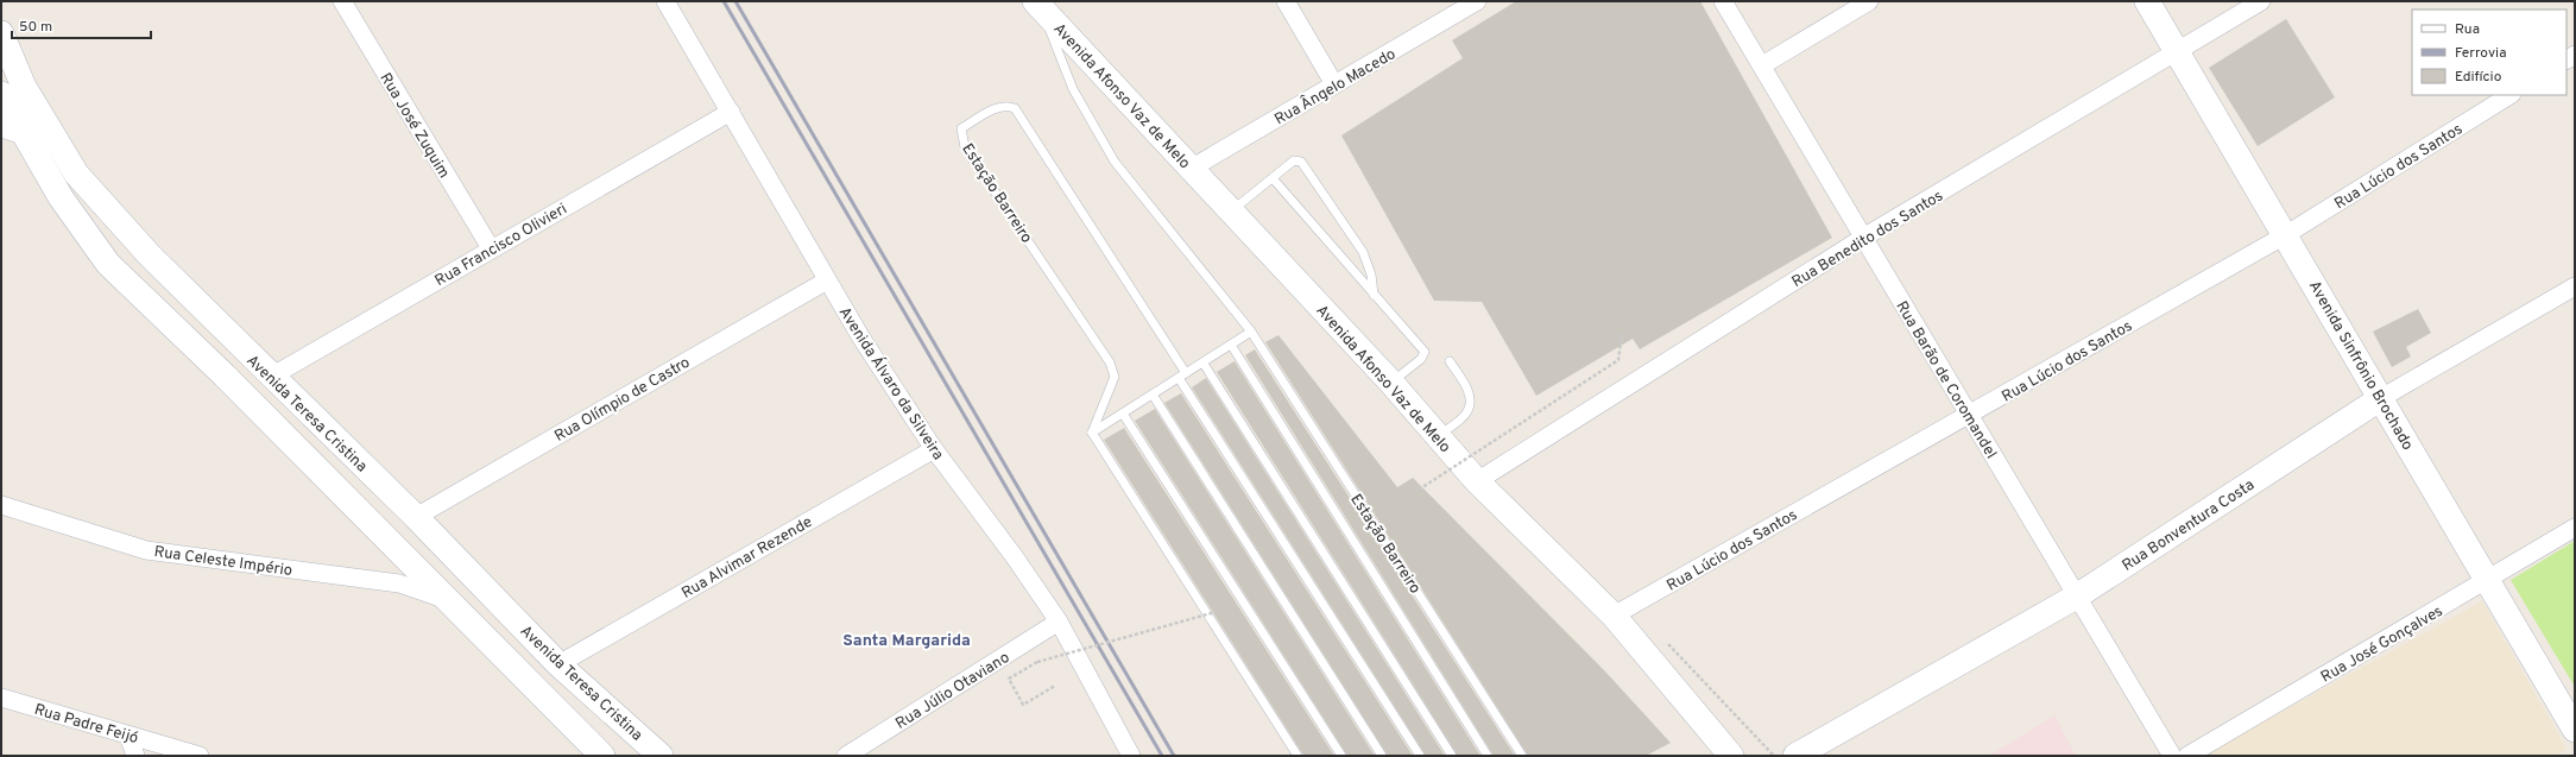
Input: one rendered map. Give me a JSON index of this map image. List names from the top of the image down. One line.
{"streets":{"main road":["Avenida Afonso Vaz de Melo","Avenida Sinfrônio Brochado","Avenida Teresa Cristina","Rua Bonventura Costa"],"street":["Rua Ângelo Macedo","Rua José Zuquim","Rua Lúcio dos Santos","Rua Benedito dos Santos","Rua Francisco Olivieri","Rua Barão de Coromandel","Avenida Álvaro da Silveira","Rua Olímpio de Castro","Rua Alvimar Rezende","Rua Celeste Império","Rua José Gonçalves","Rua Júlio Otaviano","Rua Padre Feijó"],"lane":["Estação Barreiro"]},"crossings":[["Rua Ângelo Macedo","Avenida Afonso Vaz de Melo"],["Avenida Afonso Vaz de Melo","Rua Lúcio dos Santos"],["Avenida Afonso Vaz de Melo","Estação Barreiro"],["Avenida Afonso Vaz de Melo","Rua Benedito dos Santos"],["Rua José Zuquim","Rua Francisco Olivieri"],["Rua Lúcio dos Santos","Avenida Sinfrônio Brochado"],["Rua Lúcio dos Santos","Rua Barão de Coromandel"],["Rua Benedito dos Santos","Avenida Sinfrônio Brochado"],["Rua Benedito dos Santos","Rua Barão de Coromandel"],["Rua Francisco Olivieri","Avenida Álvaro da Silveira"],["Rua Francisco Olivieri","Avenida Teresa Cristina"],["Avenida Sinfrônio Brochado","Rua Bonventura Costa"],["Avenida Sinfrônio Brochado","Rua José Gonçalves"],["Rua Barão de Coromandel","Rua Bonventura Costa"],["Avenida Álvaro da Silveira","Rua Olímpio de Castro"],["Avenida Álvaro da Silveira","Rua Alvimar Rezende"],["Avenida Álvaro da Silveira","Rua Júlio Otaviano"],["Rua Olímpio de Castro","Avenida Teresa Cristina"],["Avenida Teresa Cristina","Rua Alvimar Rezende"],["Avenida Teresa Cristina","Rua Celeste Império"]],"districts":["Santa Margarida"],"legend":["Rua","Ferrovia","Edifício"],"scale_bar":"50 m"}
